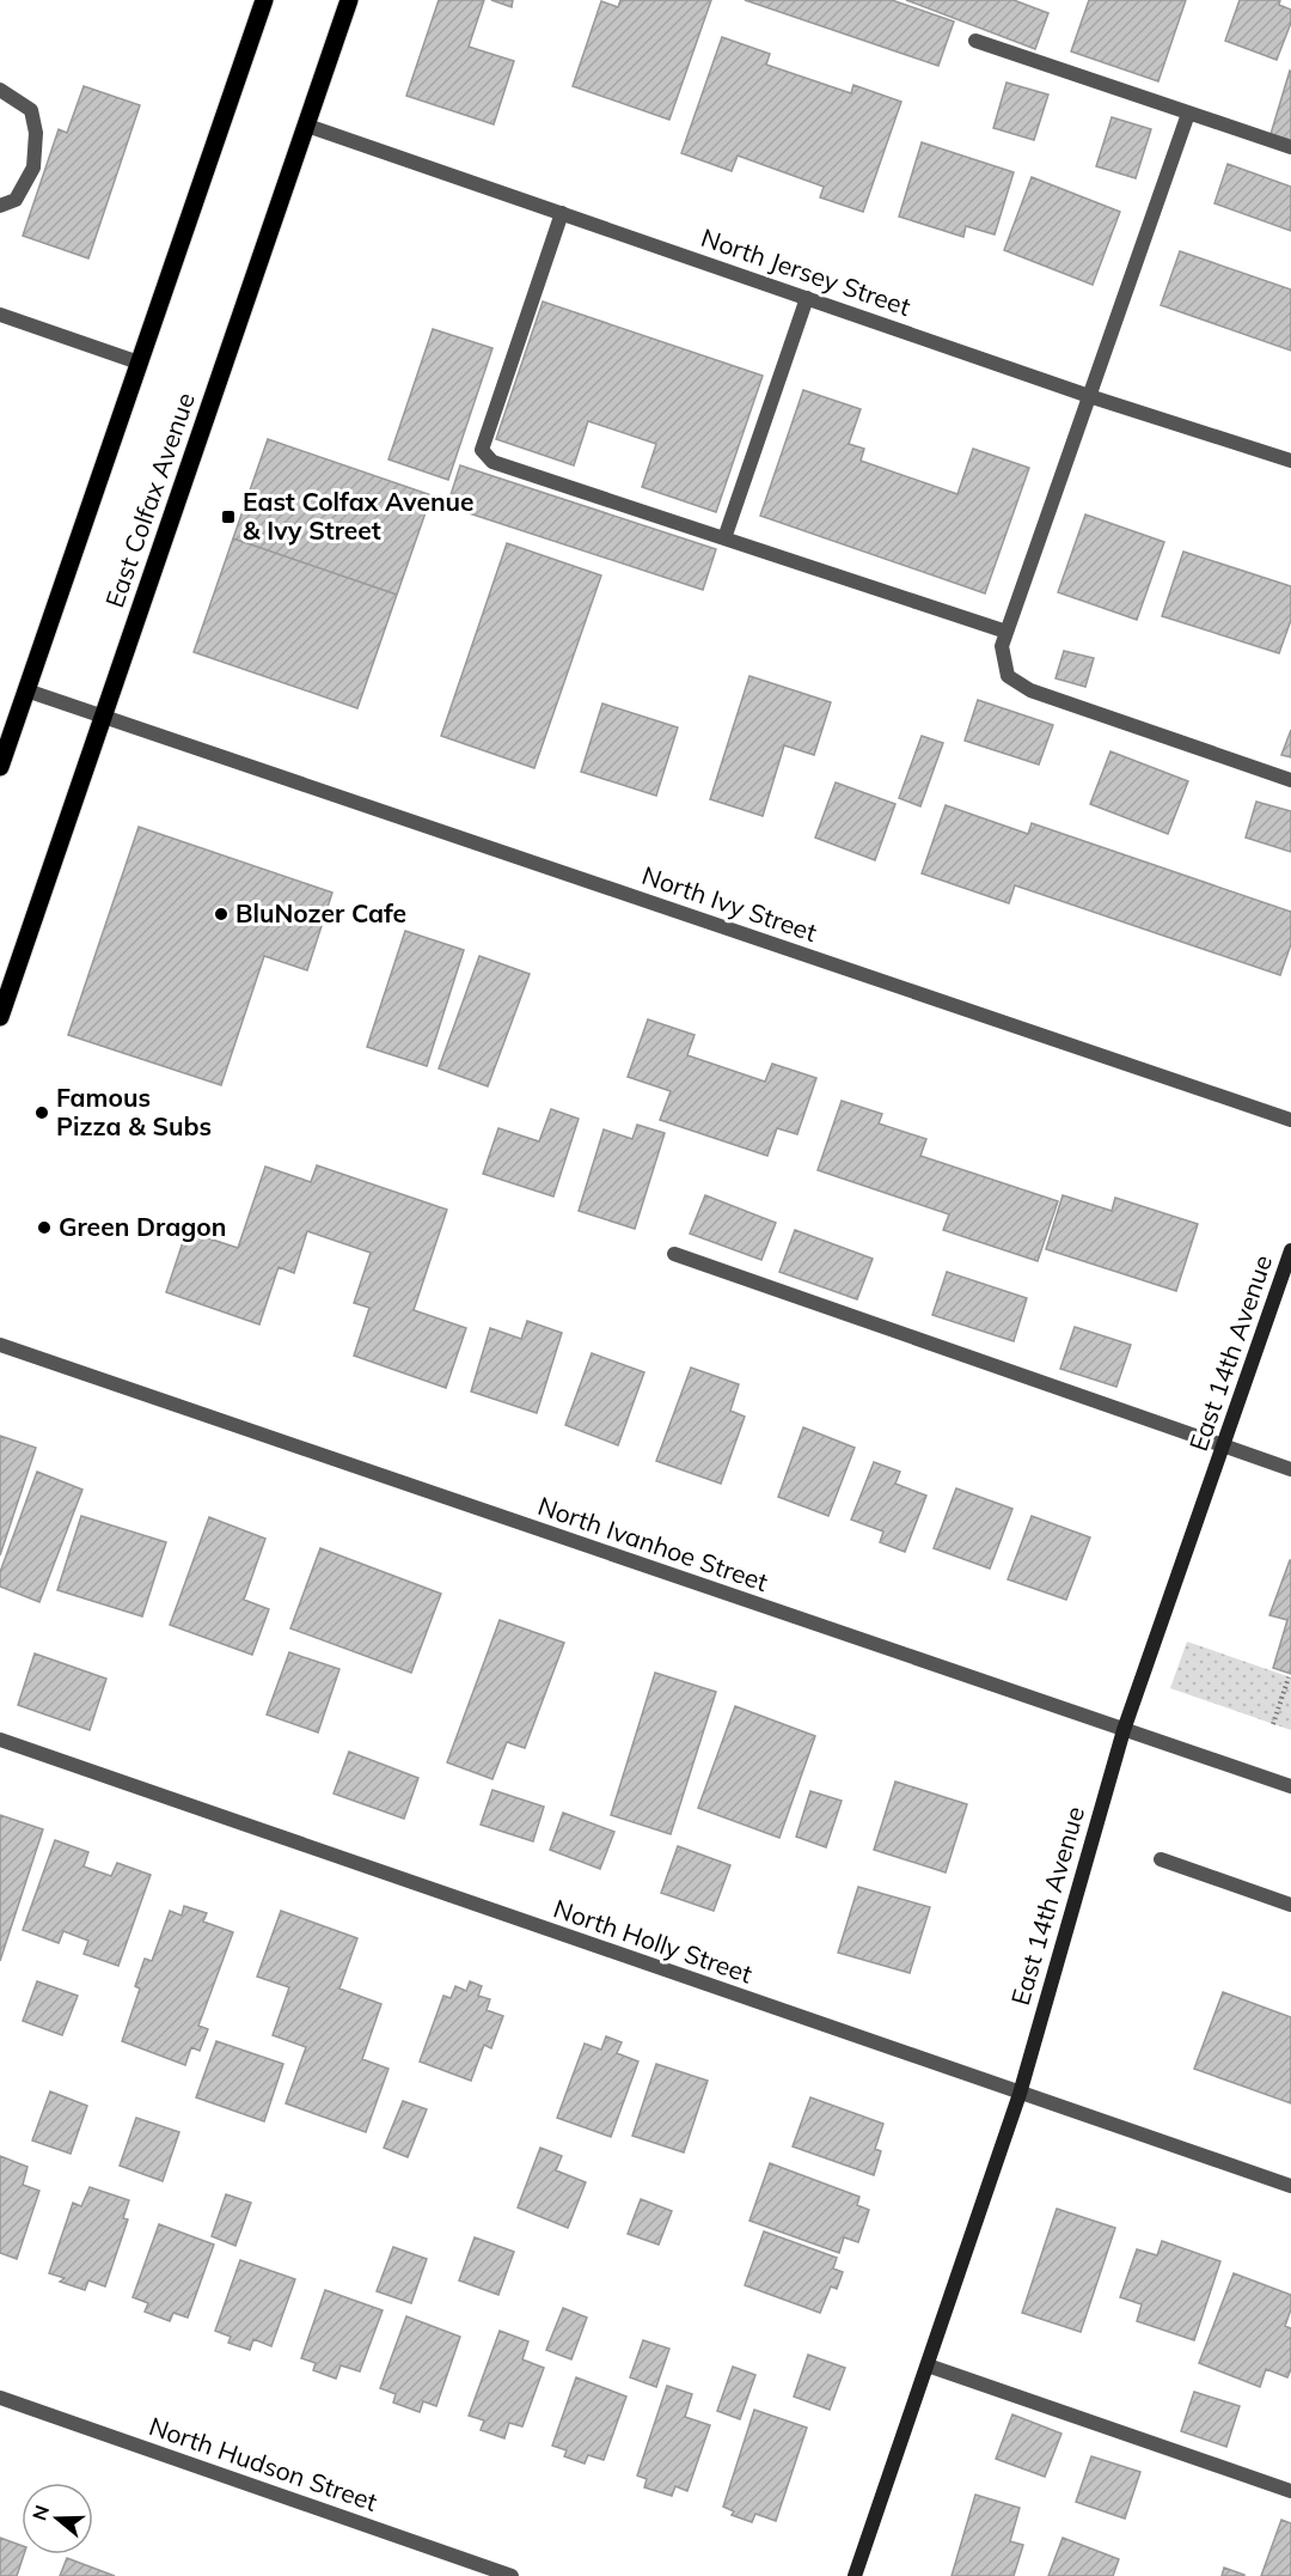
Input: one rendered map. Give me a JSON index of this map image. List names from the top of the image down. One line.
{"streets":{"main road":["East Colfax Avenue","East 14th Avenue"],"street":["North Jersey Street","North Ivy Street","North Ivanhoe Street","North Holly Street","North Hudson Street"]},"crossings":[["North Jersey Street","East Colfax Avenue"],["East Colfax Avenue","North Ivy Street"],["East 14th Avenue","North Ivanhoe Street"],["East 14th Avenue","North Holly Street"]],"places":{"transit":["East Colfax Avenue & Ivy Street"],"other":["BluNozer Cafe","Famous Pizza & Subs","Green Dragon"]},"north":"left"}
